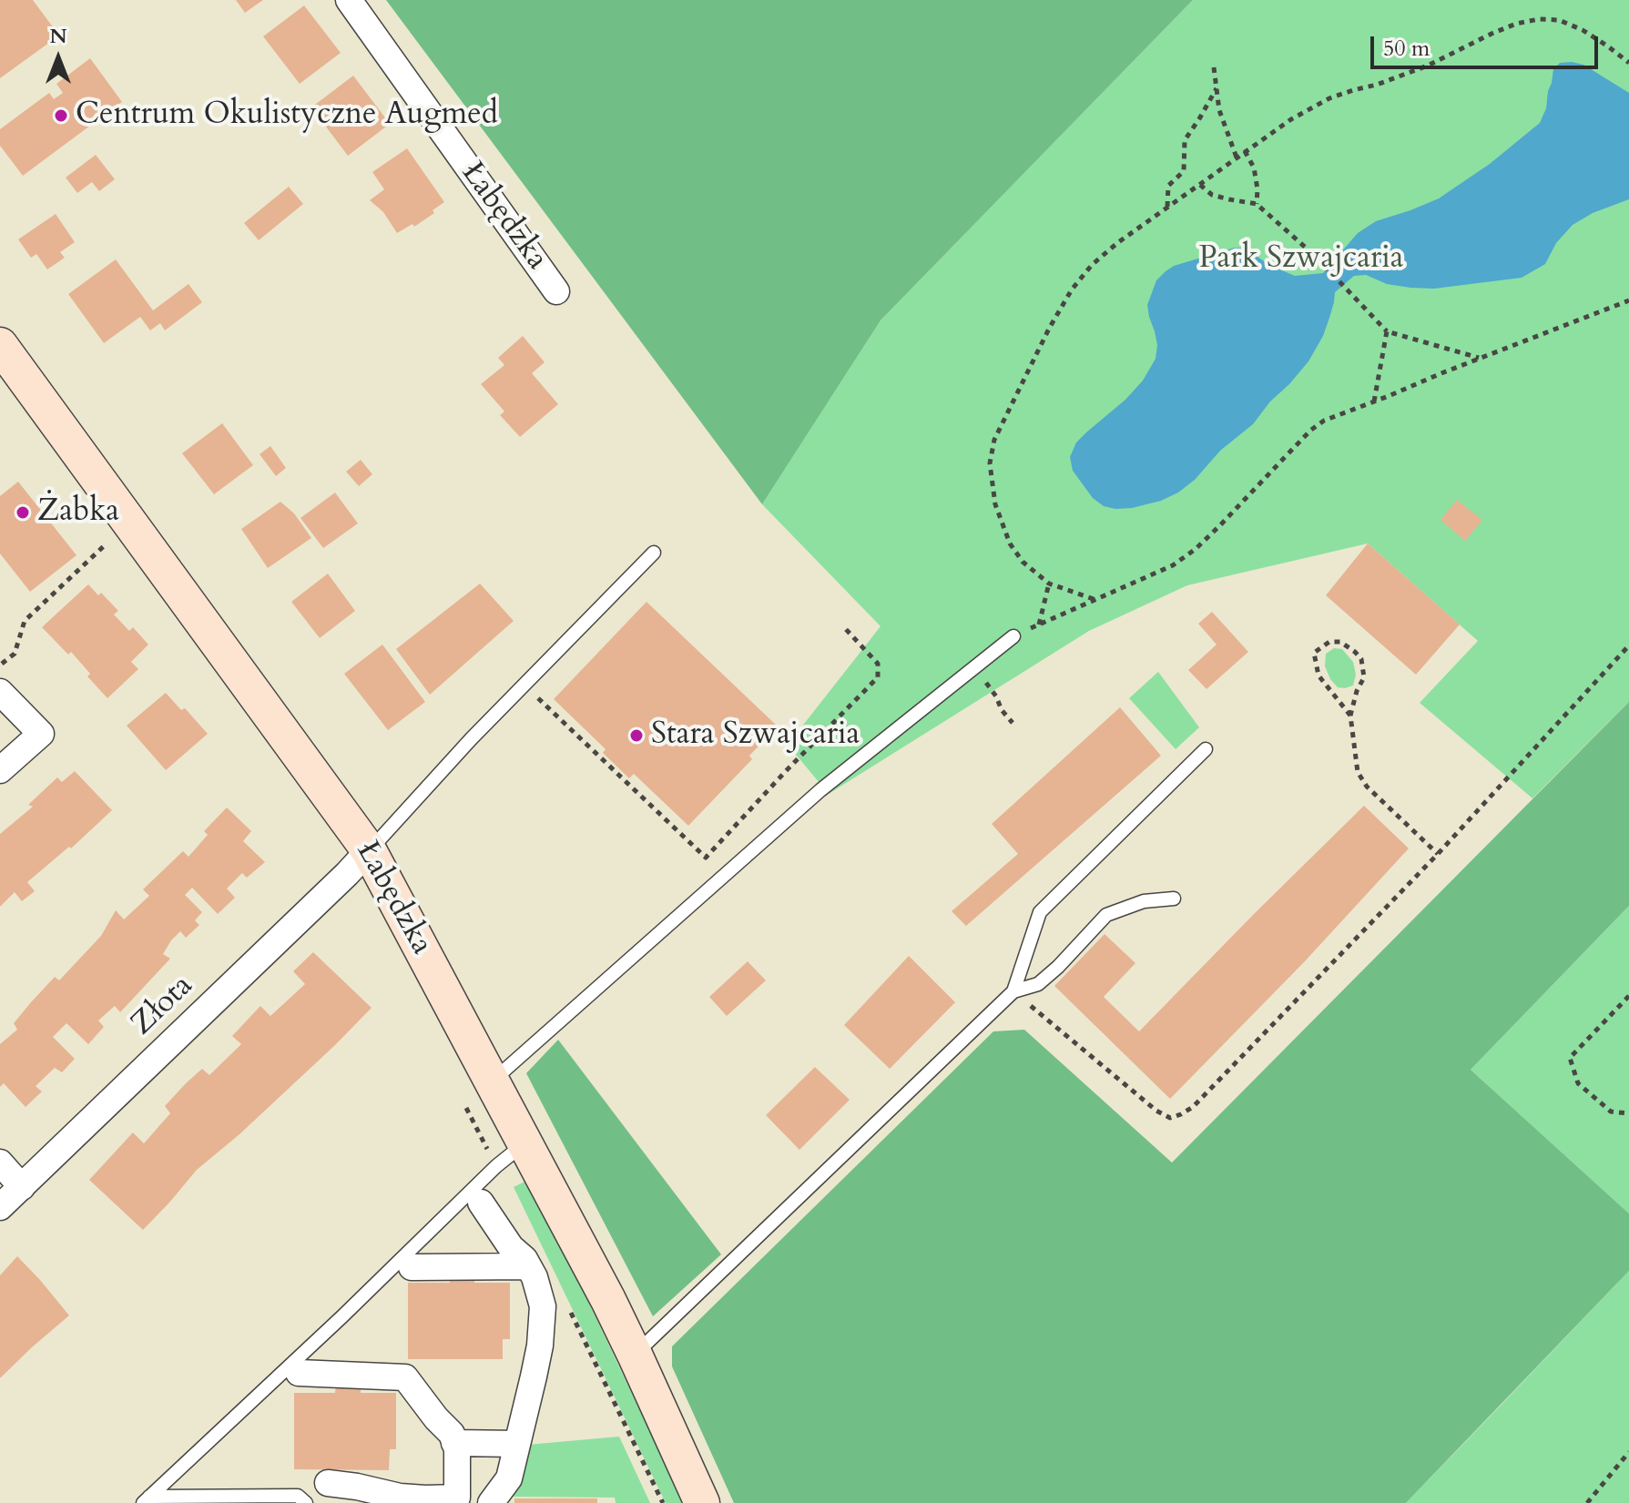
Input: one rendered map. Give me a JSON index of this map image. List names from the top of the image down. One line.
{"streets":{"street":["Łabędzka","Złota"]},"crossings":[["Łabędzka","Złota"]],"parks":["Park Szwajcaria"],"places":["Centrum Okulistyczne Augmed","Żabka","Stara Szwajcaria"],"scale_bar":"50 m","north":"top"}
